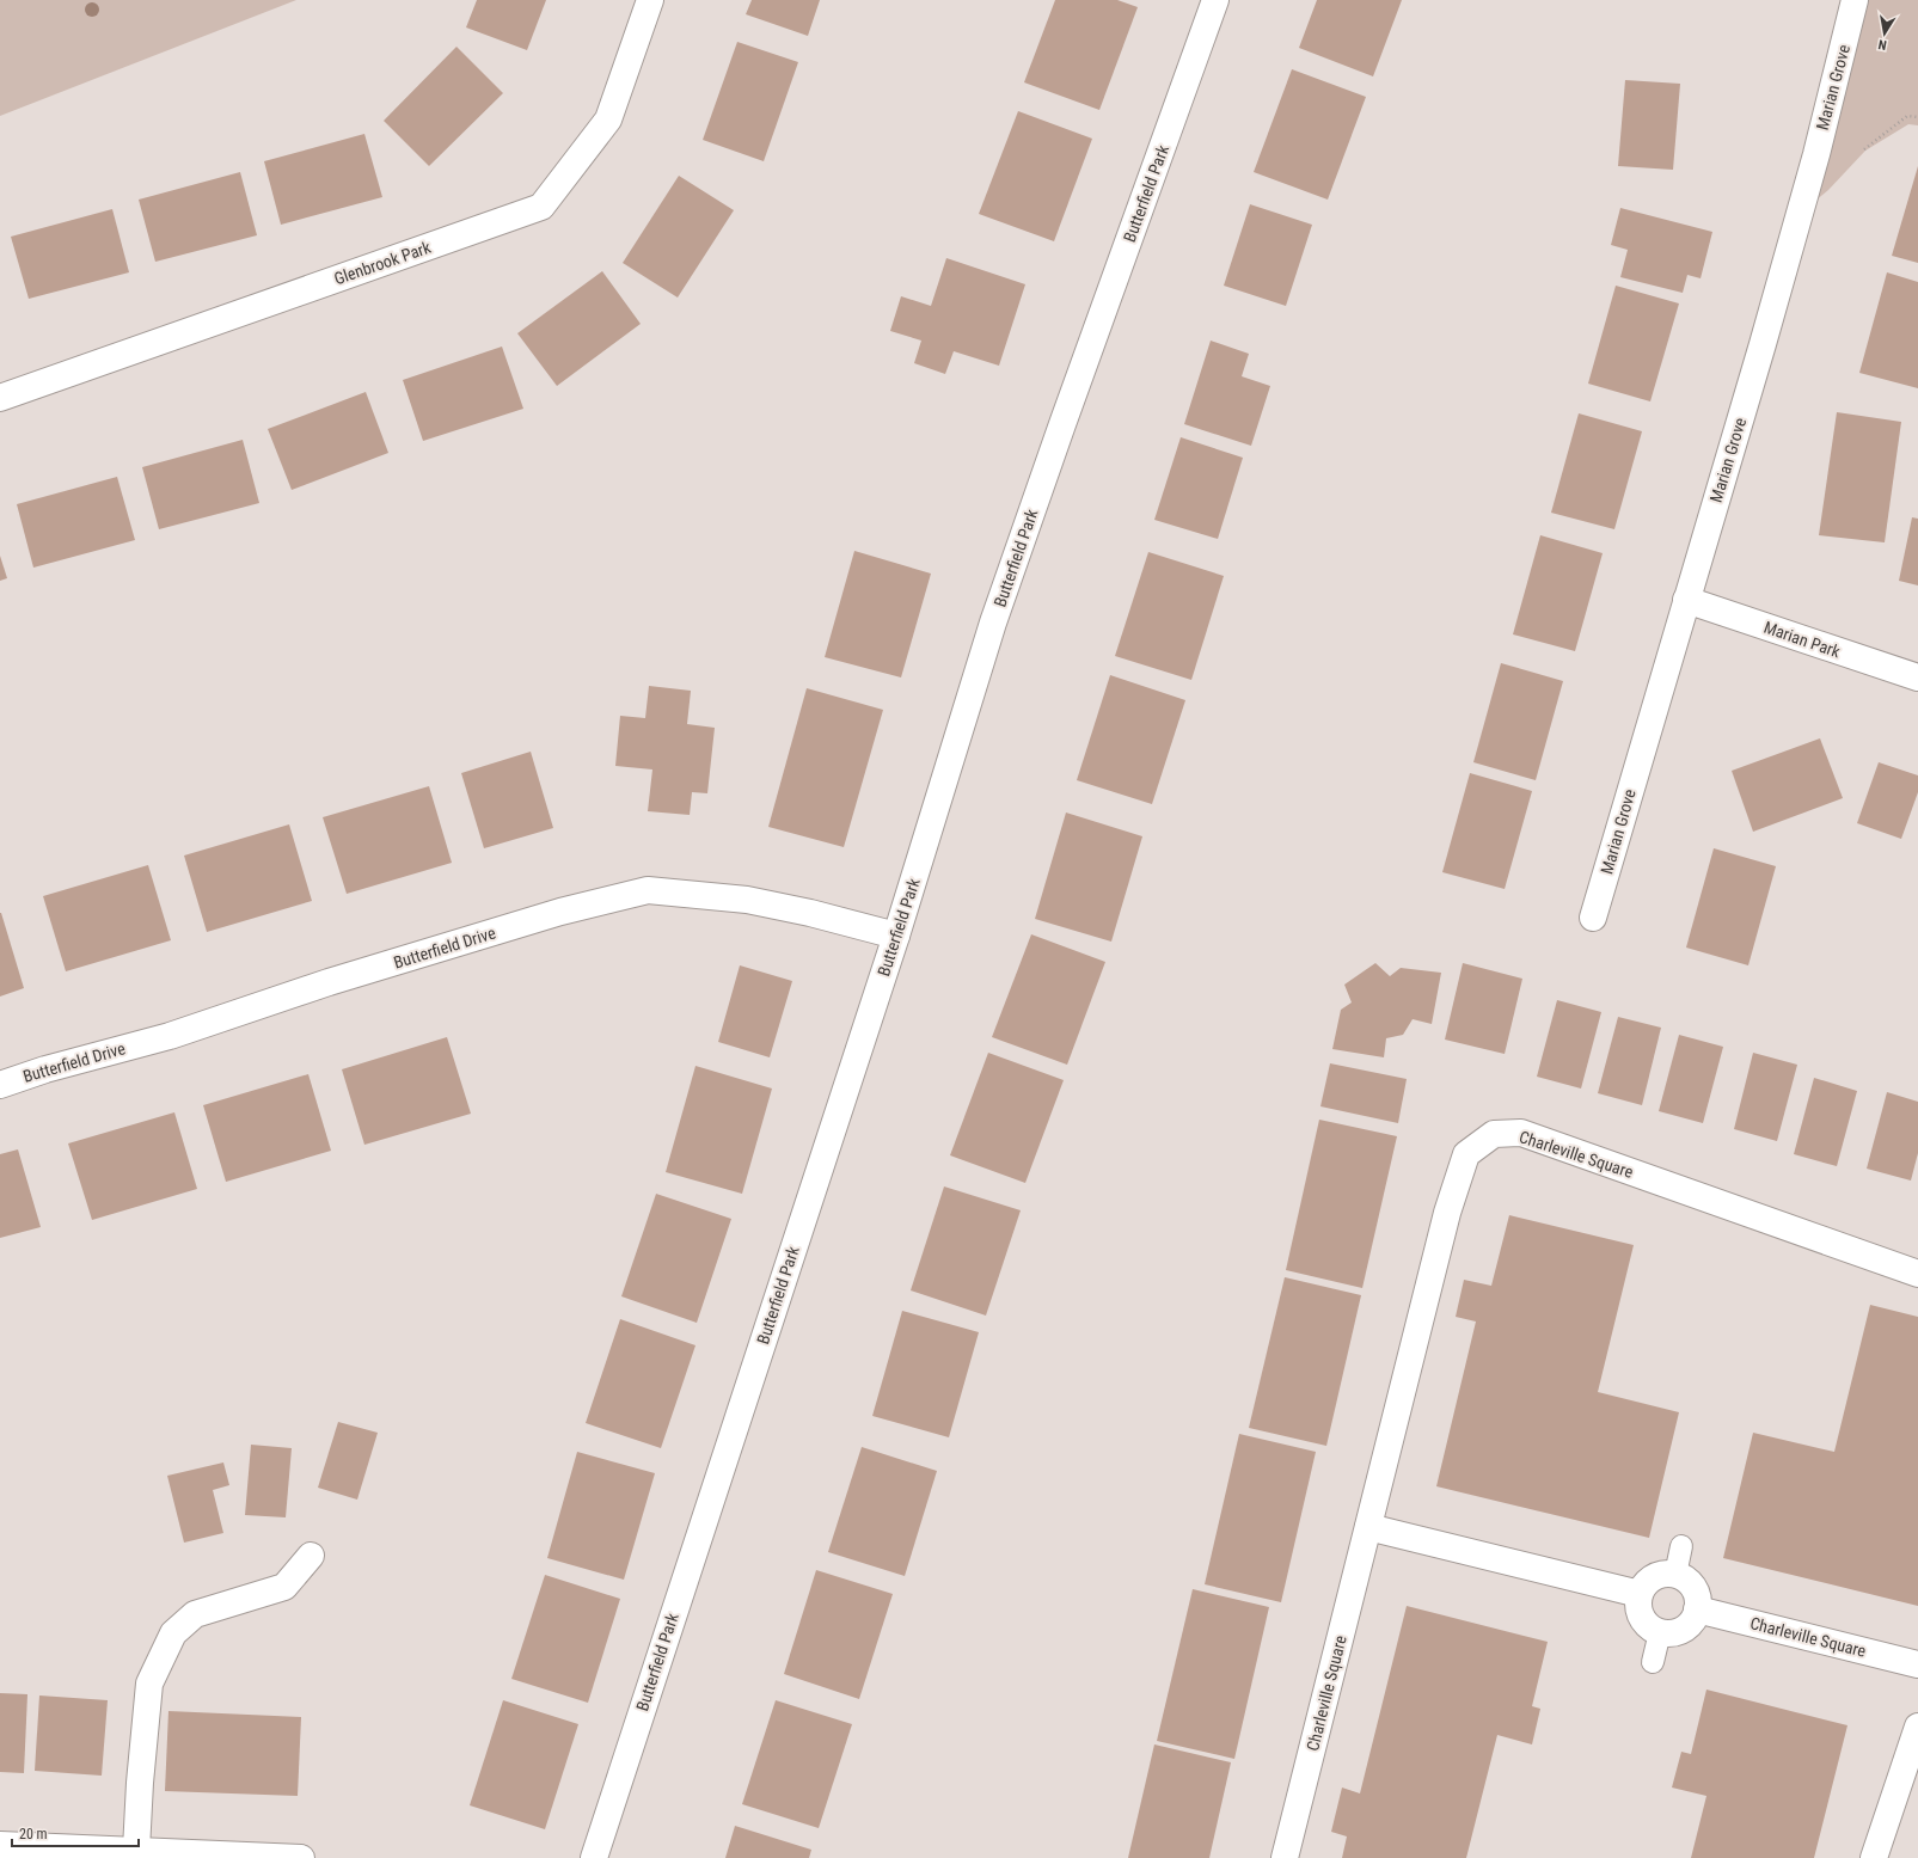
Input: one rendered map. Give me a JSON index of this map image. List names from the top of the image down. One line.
{"streets":{"street":["Marian Grove","Butterfield Park","Glenbrook Park","Marian Park","Butterfield Drive","Charleville Square"]},"crossings":[["Marian Grove","Marian Park"],["Butterfield Park","Butterfield Drive"]],"scale_bar":"20 m","north":"bottom"}
